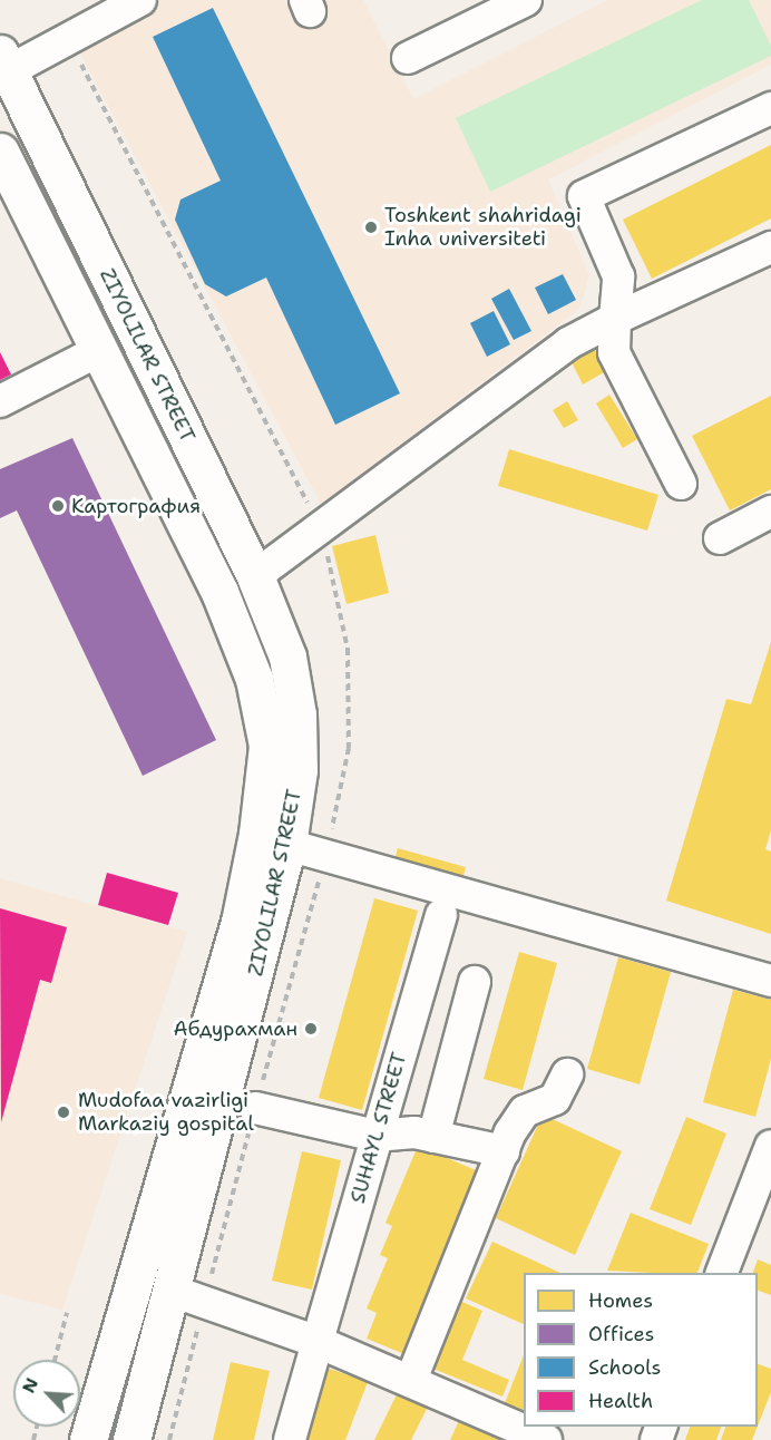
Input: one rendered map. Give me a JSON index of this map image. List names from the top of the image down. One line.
{"streets":{"main road":["ZIYOLILAR STREET"],"street":["SUHAYL STREET"]},"places":["Toshkent shahridagi Inha universiteti","Картография","Абдурахман","Mudofaa vazirligi Markaziy gospital"],"legend":["Homes","Offices","Schools","Health"],"north":"top left"}
